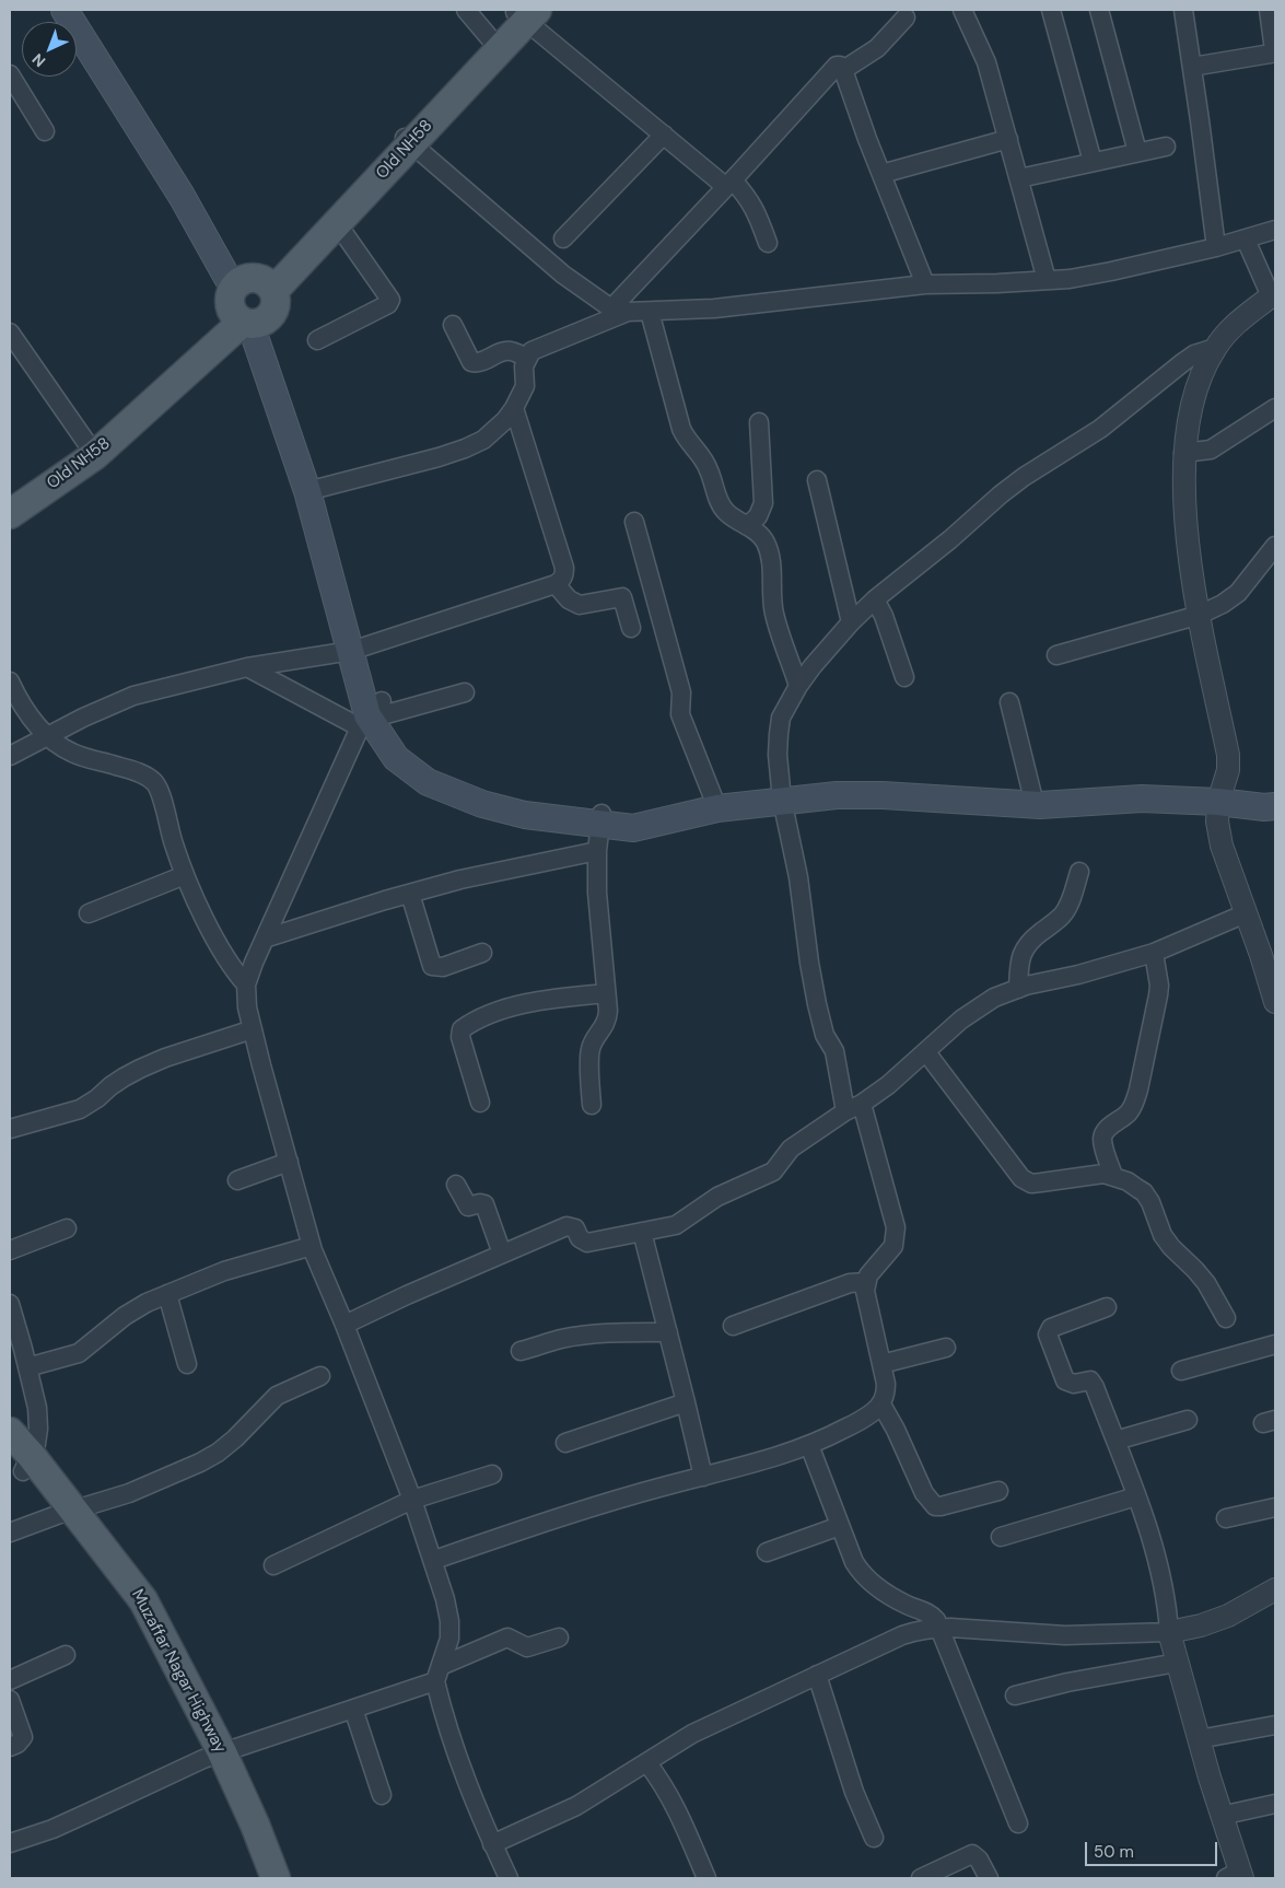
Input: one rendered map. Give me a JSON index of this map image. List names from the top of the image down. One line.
{"streets":{"main road":["Old NH58","Muzaffar Nagar Highway"]},"scale_bar":"50 m","north":"bottom left"}
